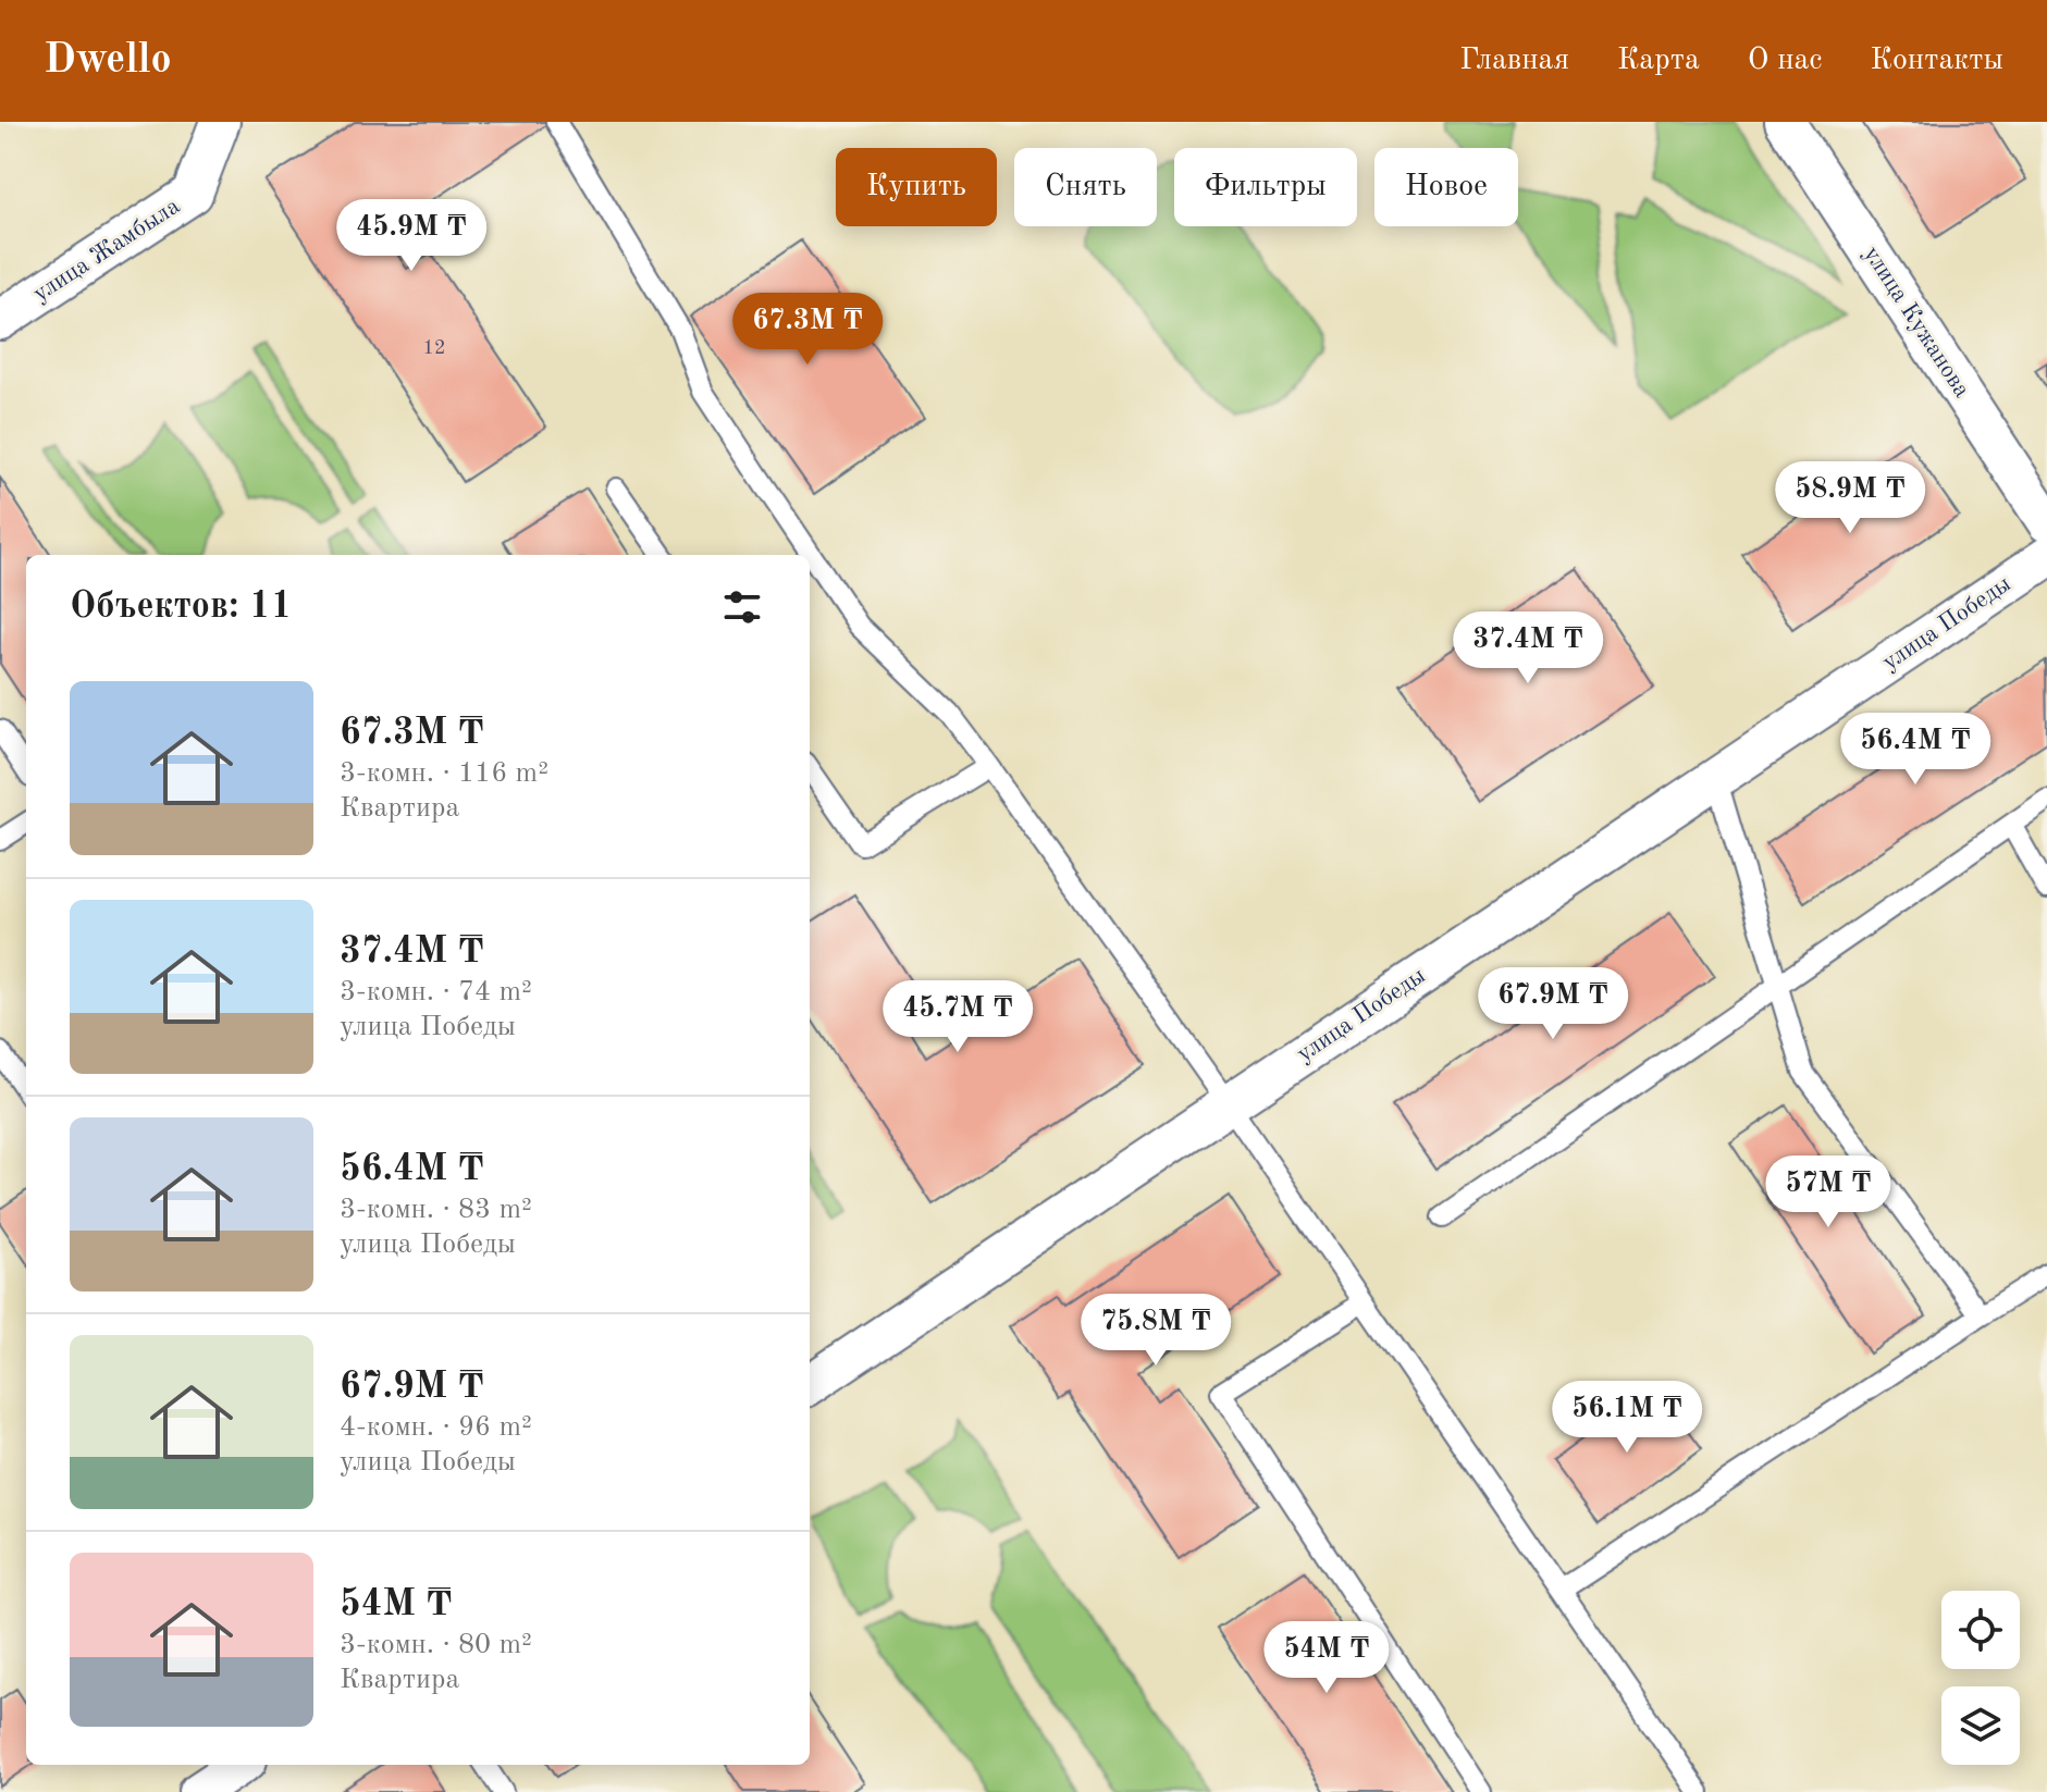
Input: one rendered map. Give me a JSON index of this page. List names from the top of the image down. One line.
{"streets":{"street":["улица Жамбыла","улица Кужанова","улица Победы"]},"house_numbers":["12"],"page":{"header":"Dwello","nav":["Главная","Карта","О нас","Контакты"],"chip":["Купить","Снять","Фильтры","Новое"],"price":["45.9M ₸","67.3M ₸","58.9M ₸","37.4M ₸","56.4M ₸","67.9M ₸","45.7M ₸","57M ₸","75.8M ₸","56.1M ₸","54M ₸"],"heading":"Объектов: 11","list":[{"name":"67.3M ₸","note":"3-комн. · 116 m² · Квартира"},{"name":"37.4M ₸","note":"3-комн. · 74 m² · улица Победы"},{"name":"56.4M ₸","note":"3-комн. · 83 m² · улица Победы"},{"name":"67.9M ₸","note":"4-комн. · 96 m² · улица Победы"},{"name":"54M ₸","note":"3-комн. · 80 m² · Квартира"}]}}
